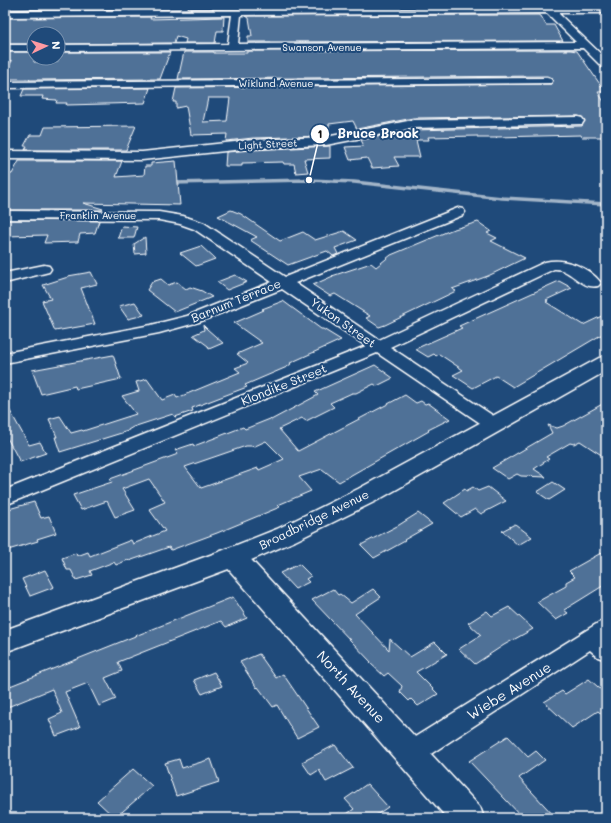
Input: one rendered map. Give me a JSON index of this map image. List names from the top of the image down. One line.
{"streets":{"main road":["Broadbridge Avenue","North Avenue"],"street":["Swanson Avenue","Wiklund Avenue","Light Street","Franklin Avenue","Barnum Terrace","Yukon Street","Klondike Street","Wiebe Avenue"]},"crossings":[["Franklin Avenue","Yukon Street"],["Barnum Terrace","Yukon Street"],["Yukon Street","Klondike Street"],["Yukon Street","Broadbridge Avenue"],["Broadbridge Avenue","North Avenue"],["North Avenue","Wiebe Avenue"]],"places":["Bruce Brook"],"north":"right"}
